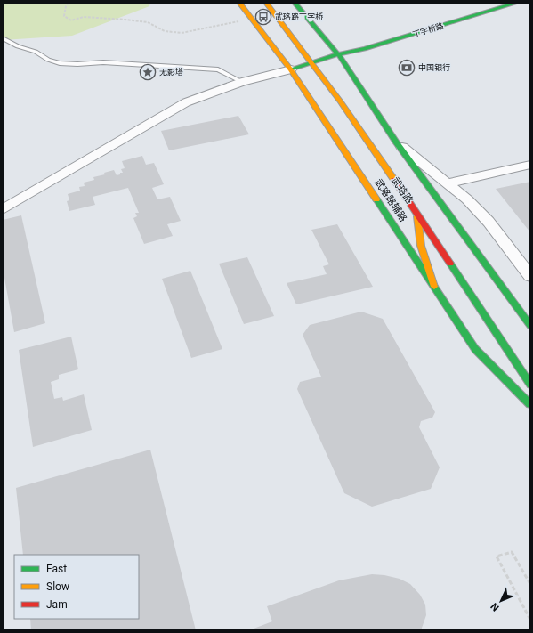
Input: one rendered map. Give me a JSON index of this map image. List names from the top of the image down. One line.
{"streets":{"main road":["丁字桥路","武珞路","武珞路辅路"]},"crossings":[["丁字桥路","武珞路"],["丁字桥路","武珞路辅路"]],"places":{"bus stop":["武珞路丁字桥"],"bank":["中国银行"],"place":["无影塔"]},"legend":["Fast","Slow","Jam"],"north":"bottom left"}
